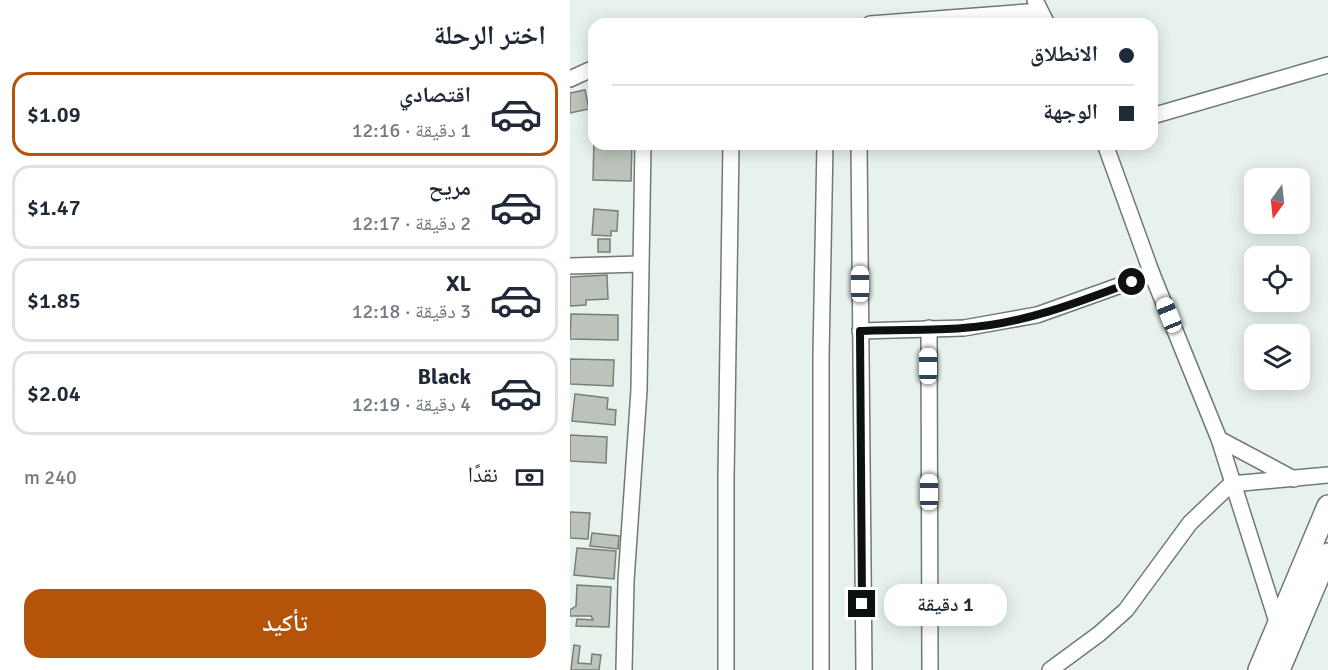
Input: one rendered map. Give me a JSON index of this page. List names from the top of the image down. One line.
{"north":"bottom","page":{"heading":"اختر الرحلة","banner":["الانطلاق","الوجهة"],"list":[{"name":"اقتصادي","note":"1 دقيقة · 12:16","value":"$1.09"},{"name":"مريح","note":"2 دقيقة · 12:17","value":"$1.47"},{"name":"XL","note":"3 دقيقة · 12:18","value":"$1.85"},{"name":"Black","note":"4 دقيقة · 12:19","value":"$2.04"}],"pay":["نقدًا","240 m"],"buttons":"تأكيد","bubble":"1 دقيقة"}}
